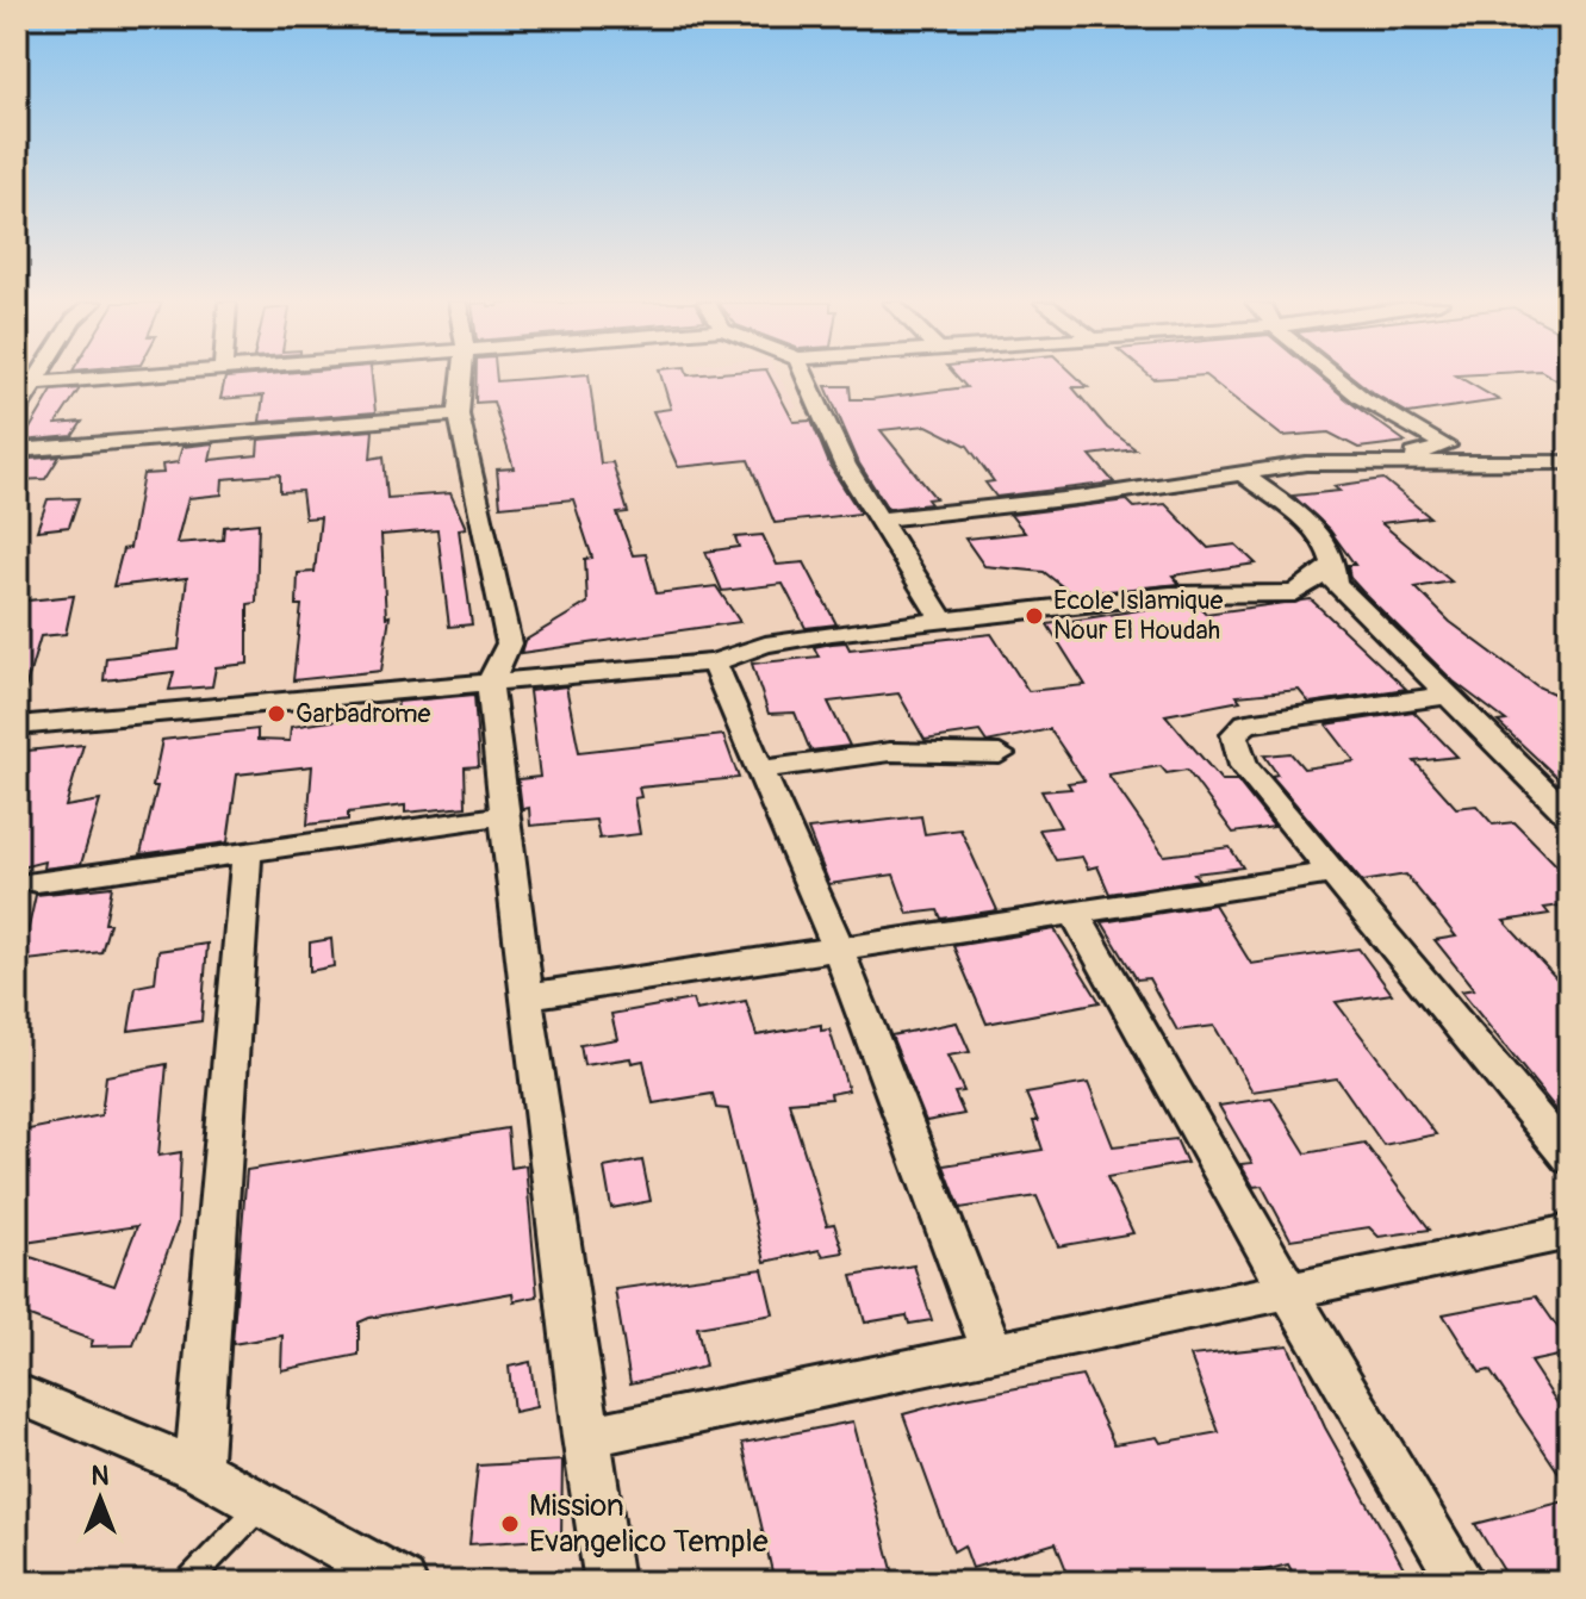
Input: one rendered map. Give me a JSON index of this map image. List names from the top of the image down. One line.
{"places":["Ecole Islamique Nour El Houdah","Garbadrome","Mission Evangelico Temple"],"north":"top"}
